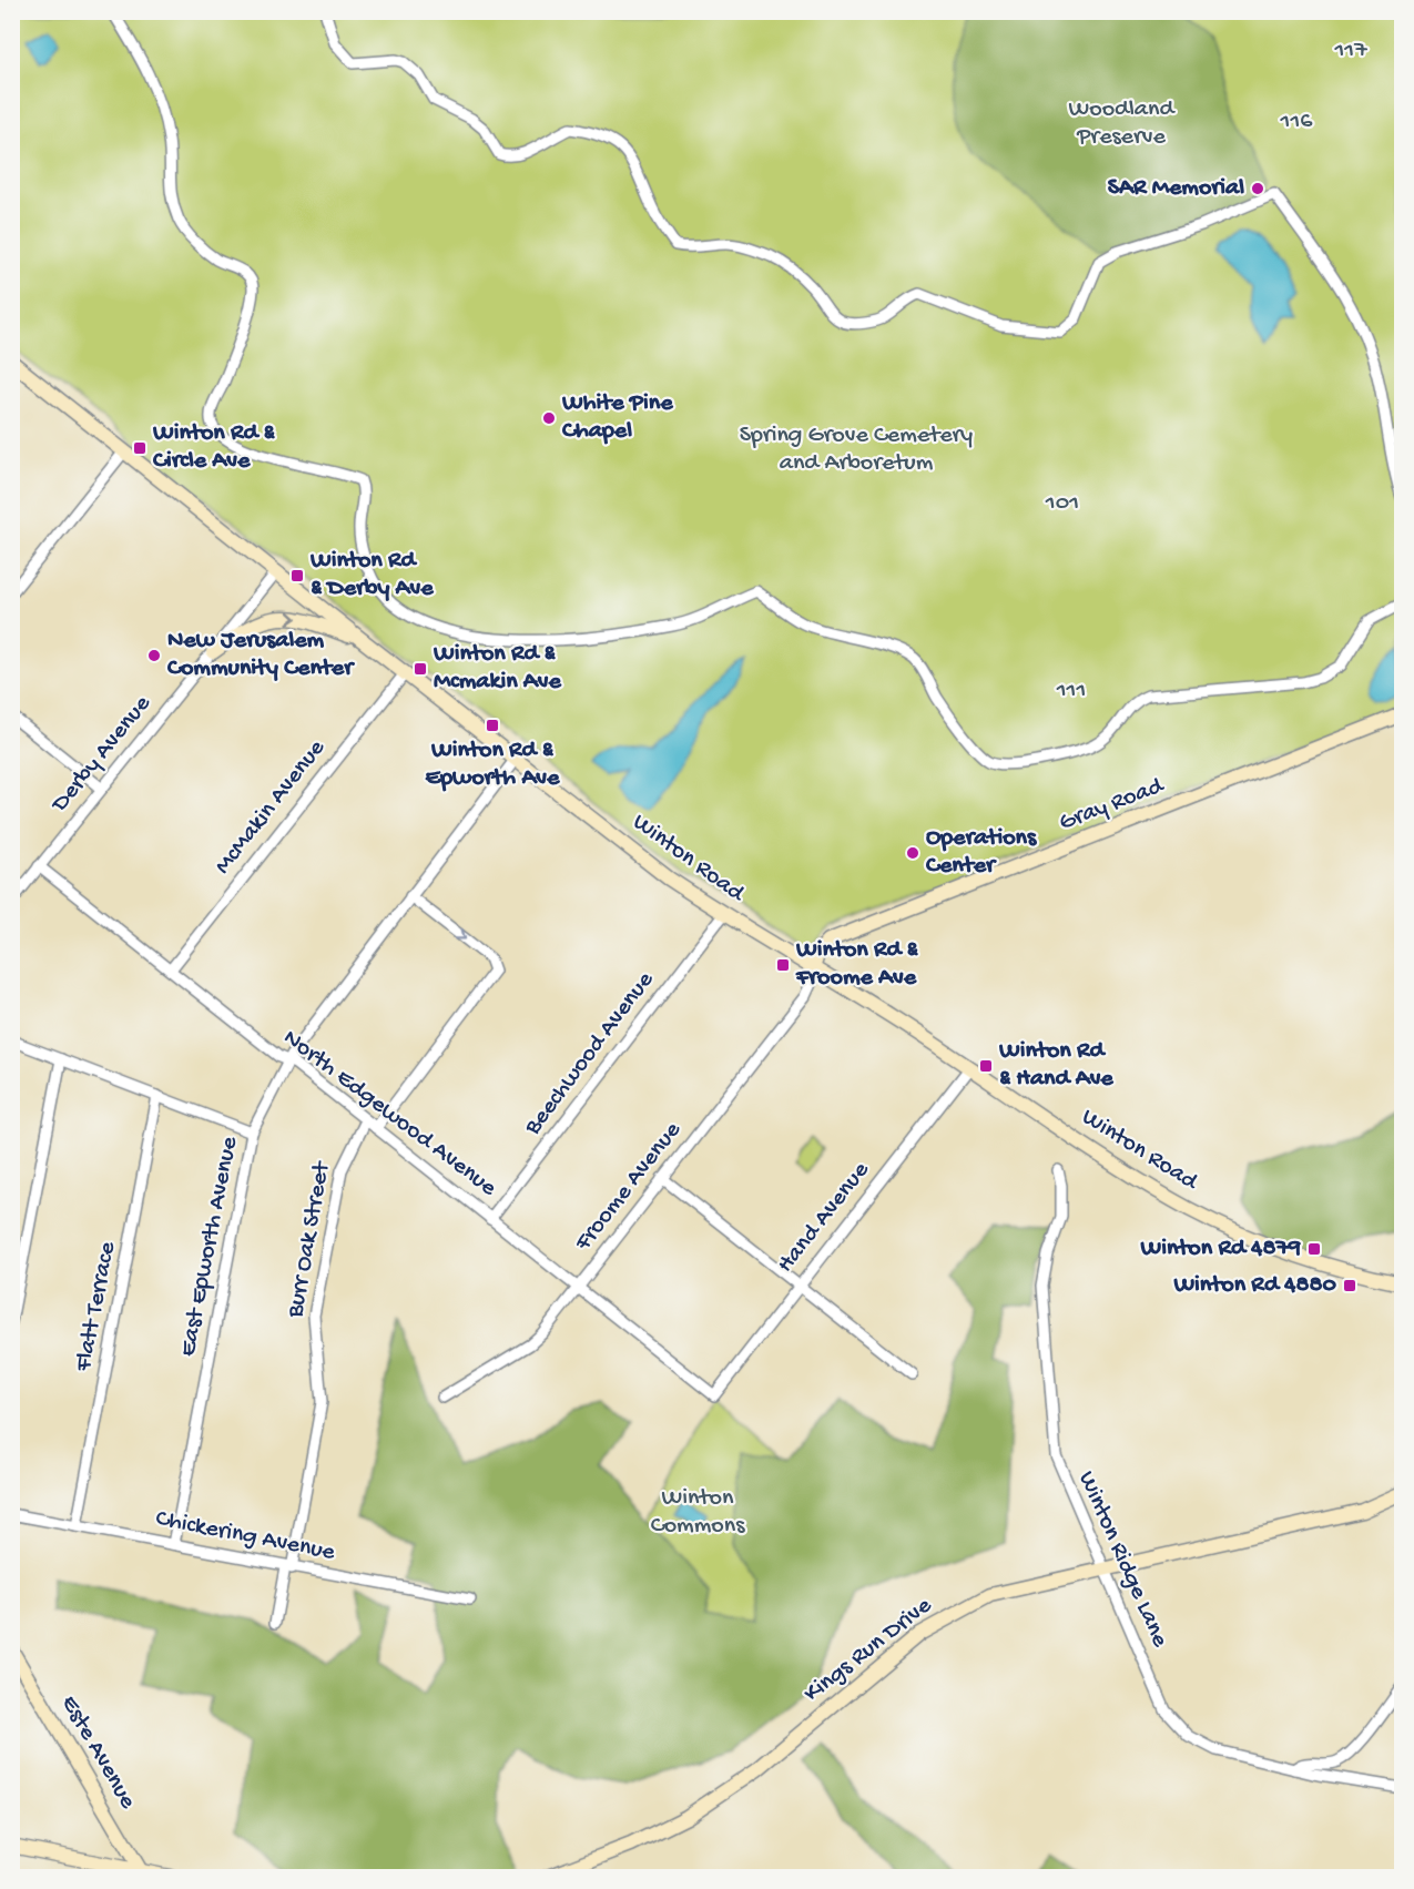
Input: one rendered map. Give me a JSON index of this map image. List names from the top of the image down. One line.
{"streets":{"street":["Derby Avenue","Gray Road","McMakin Avenue","Winton Road","Beechwood Avenue","North Edgewood Avenue","Froome Avenue","Hand Avenue","Burr Oak Street","East Epworth Avenue","Flatt Terrace","Chickering Avenue","Winton Ridge Lane","Kings Run Drive","Este Avenue"]},"crossings":[["Derby Avenue","Winton Road"],["Derby Avenue","North Edgewood Avenue"],["Gray Road","Winton Road"],["Gray Road","Froome Avenue"],["McMakin Avenue","Winton Road"],["McMakin Avenue","North Edgewood Avenue"],["Winton Road","Beechwood Avenue"],["Winton Road","Froome Avenue"],["Winton Road","Hand Avenue"],["Winton Road","East Epworth Avenue"],["Beechwood Avenue","North Edgewood Avenue"],["North Edgewood Avenue","Froome Avenue"],["North Edgewood Avenue","Hand Avenue"],["North Edgewood Avenue","Burr Oak Street"],["North Edgewood Avenue","East Epworth Avenue"],["Burr Oak Street","Chickering Avenue"],["East Epworth Avenue","Chickering Avenue"],["Flatt Terrace","Chickering Avenue"],["Winton Ridge Lane","Kings Run Drive"]],"parks":["117","Woodland Preserve","116","Spring Grove Cemetery and Arboretum","101","111","Winton Commons"],"places":{"other":["SAR Memorial","White Pine Chapel","New Jerusalem Community Center","Operations Center"],"transit":["Winton Rd & Circle Ave","Winton Rd & Derby Ave","Winton Rd & Mcmakin Ave","Winton Rd & Epworth Ave","Winton Rd & Froome Ave","Winton Rd & Hand Ave","Winton Rd 4879","Winton Rd 4880"]}}
